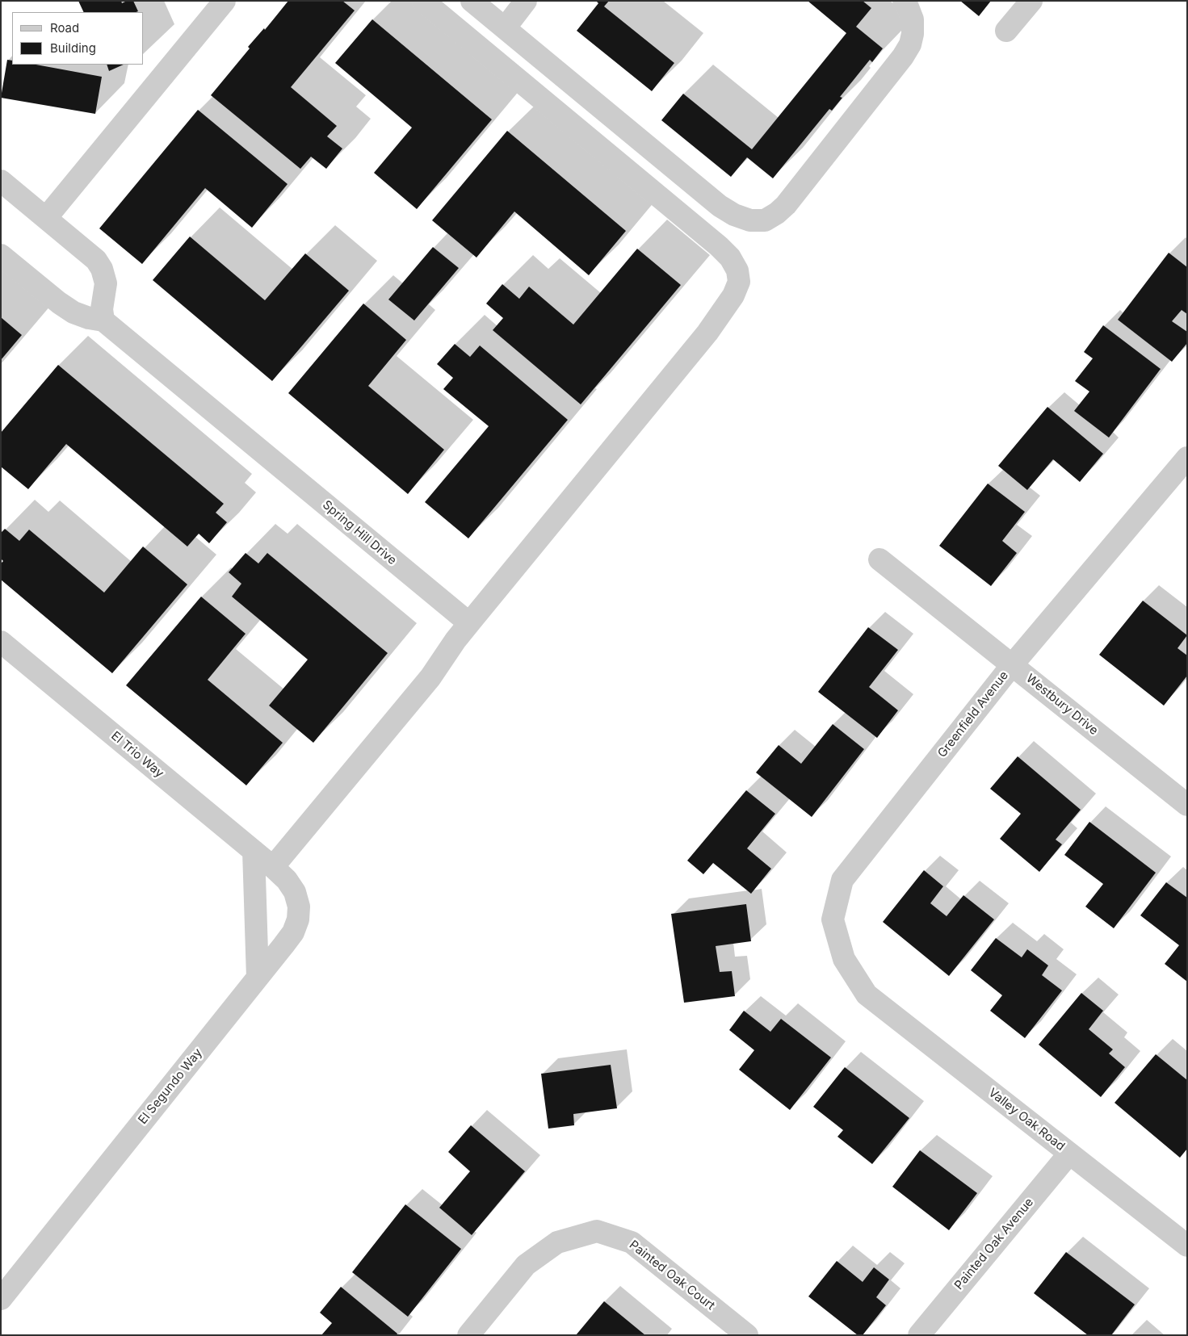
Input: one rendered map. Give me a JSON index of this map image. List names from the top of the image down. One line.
{"streets":{"street":["Spring Hill Drive","Westbury Drive","Greenfield Avenue","El Trio Way","El Segundo Way","Valley Oak Road","Painted Oak Avenue","Painted Oak Court"]},"crossings":[["Westbury Drive","Greenfield Avenue"],["Greenfield Avenue","Valley Oak Road"],["El Trio Way","El Segundo Way"],["Valley Oak Road","Painted Oak Avenue"]],"legend":["Road","Building"]}
